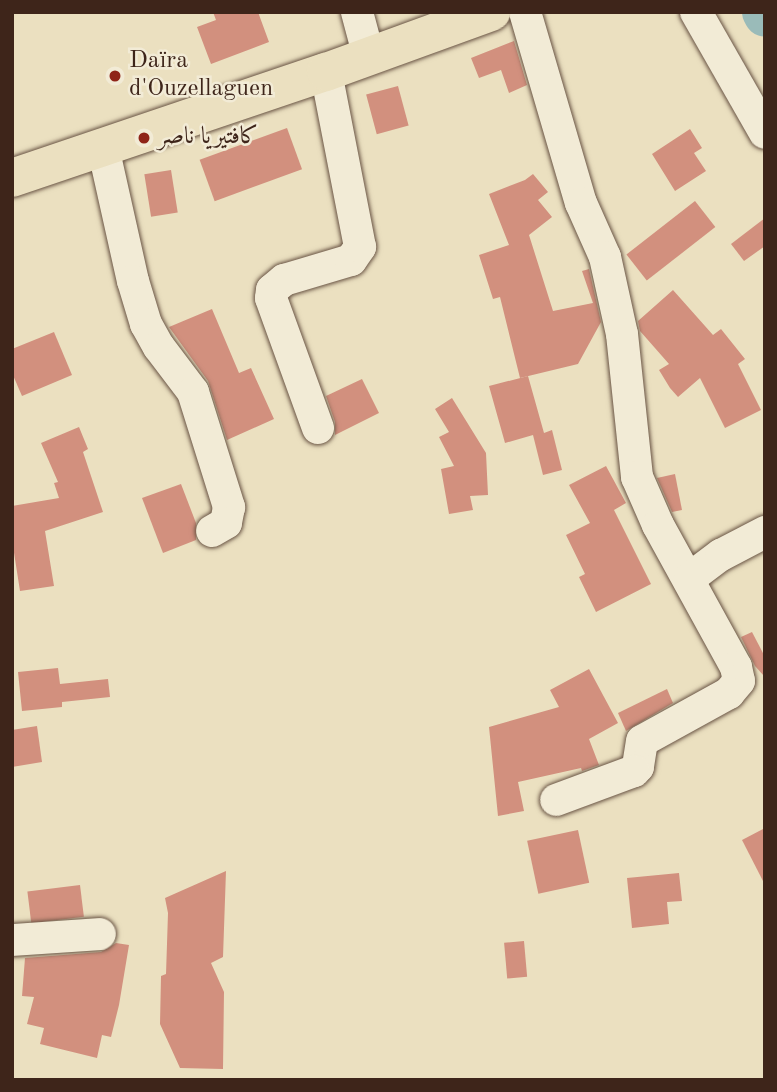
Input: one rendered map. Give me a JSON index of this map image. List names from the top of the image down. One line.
{"places":["Daïra d'Ouzellaguen","كافتيريا ناصر"]}
